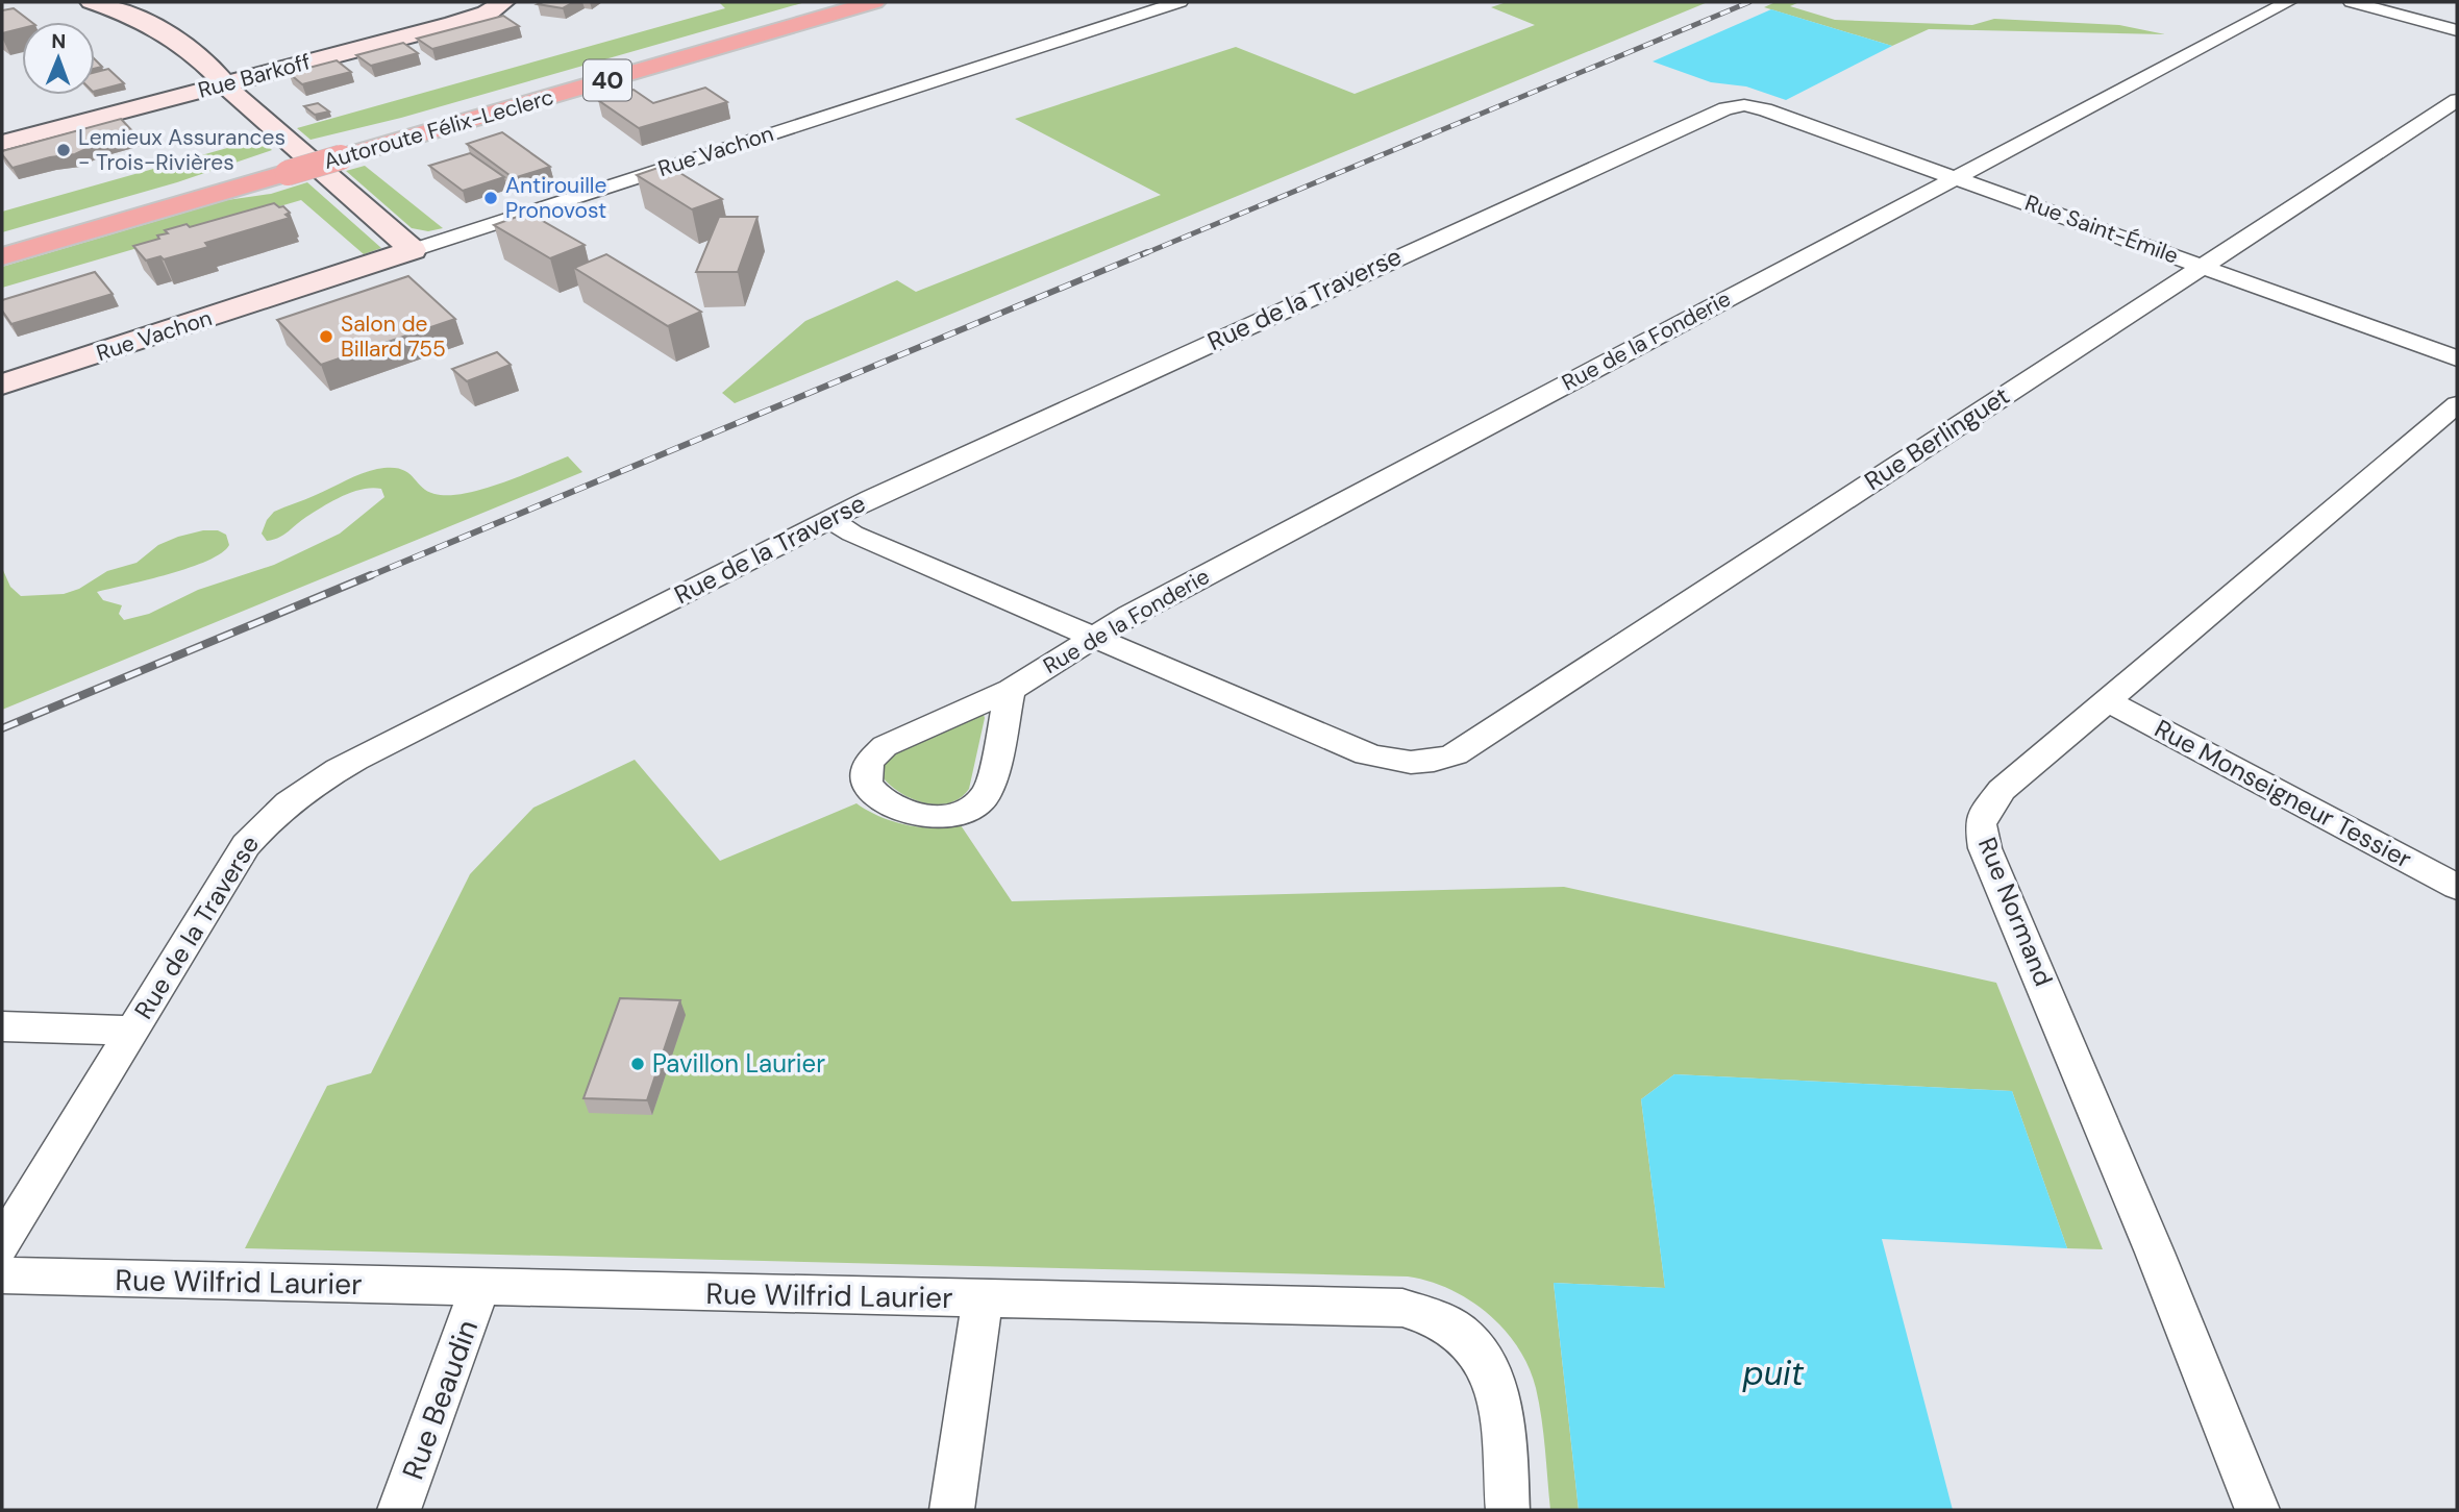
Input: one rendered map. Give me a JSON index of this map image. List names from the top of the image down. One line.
{"streets":{"highway":["40","Autoroute Félix-Leclerc"],"street":["Rue Barkoff","Rue Vachon","Rue Saint-Émile","Rue de la Traverse","Rue de la Fonderie","Rue Berlinguet","Rue Monseigneur Tessier","Rue Normand","Rue Wilfrid Laurier","Rue Beaudin"]},"crossings":[["Rue Saint-Émile","Rue de la Traverse"],["Rue Saint-Émile","Rue de la Fonderie"],["Rue Saint-Émile","Rue Berlinguet"],["Rue de la Traverse","Rue Berlinguet"],["Rue de la Fonderie","Rue Berlinguet"],["Rue Monseigneur Tessier","Rue Normand"],["Rue Wilfrid Laurier","Rue Beaudin"]],"water":["puit"],"places":["Lemieux Assurances - Trois-Rivières","Antirouille Pronovost","Salon de Billard 755","Pavillon Laurier"],"north":"top"}
